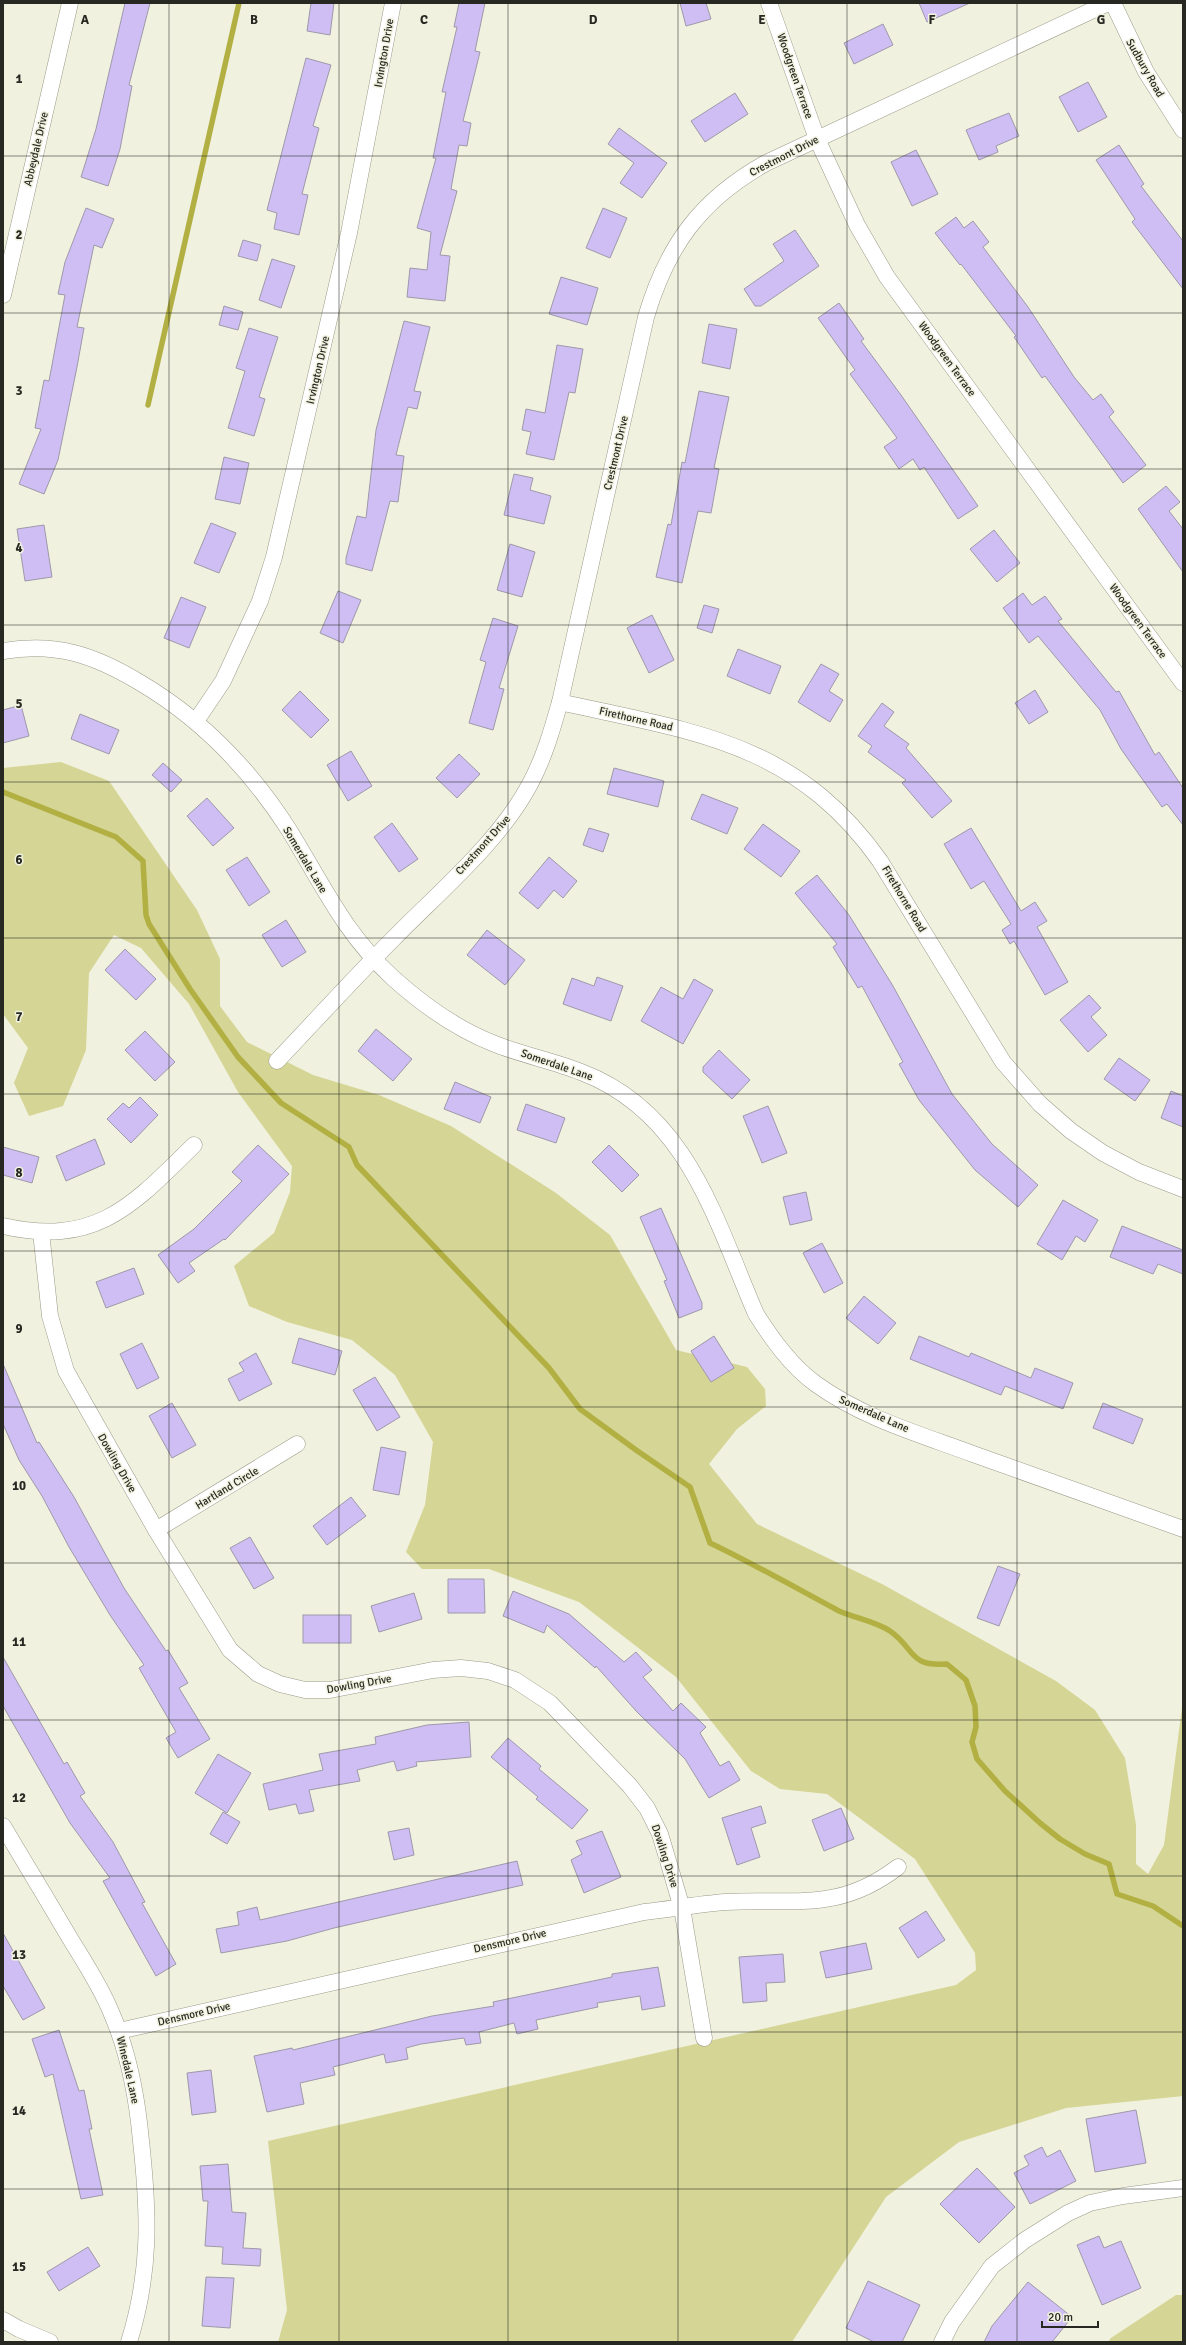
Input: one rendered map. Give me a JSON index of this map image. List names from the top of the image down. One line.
{"streets":{"street":["Irvington Drive","Sudbury Road","Woodgreen Terrace","Abbeydale Drive","Crestmont Drive","Firethorne Road","Somerdale Lane","Dowling Drive","Hartland Circle","Densmore Drive","Winedale Lane"]},"crossings":[["Irvington Drive","Somerdale Lane"],["Woodgreen Terrace","Crestmont Drive"],["Crestmont Drive","Firethorne Road"],["Crestmont Drive","Somerdale Lane"],["Dowling Drive","Hartland Circle"],["Dowling Drive","Densmore Drive"],["Densmore Drive","Winedale Lane"]],"scale_bar":"20 m","grid":{"columns":["A","B","C","D","E","F","G"],"rows":["1","2","3","4","5","6","7","8","9","10","11","12","13","14","15"]}}
